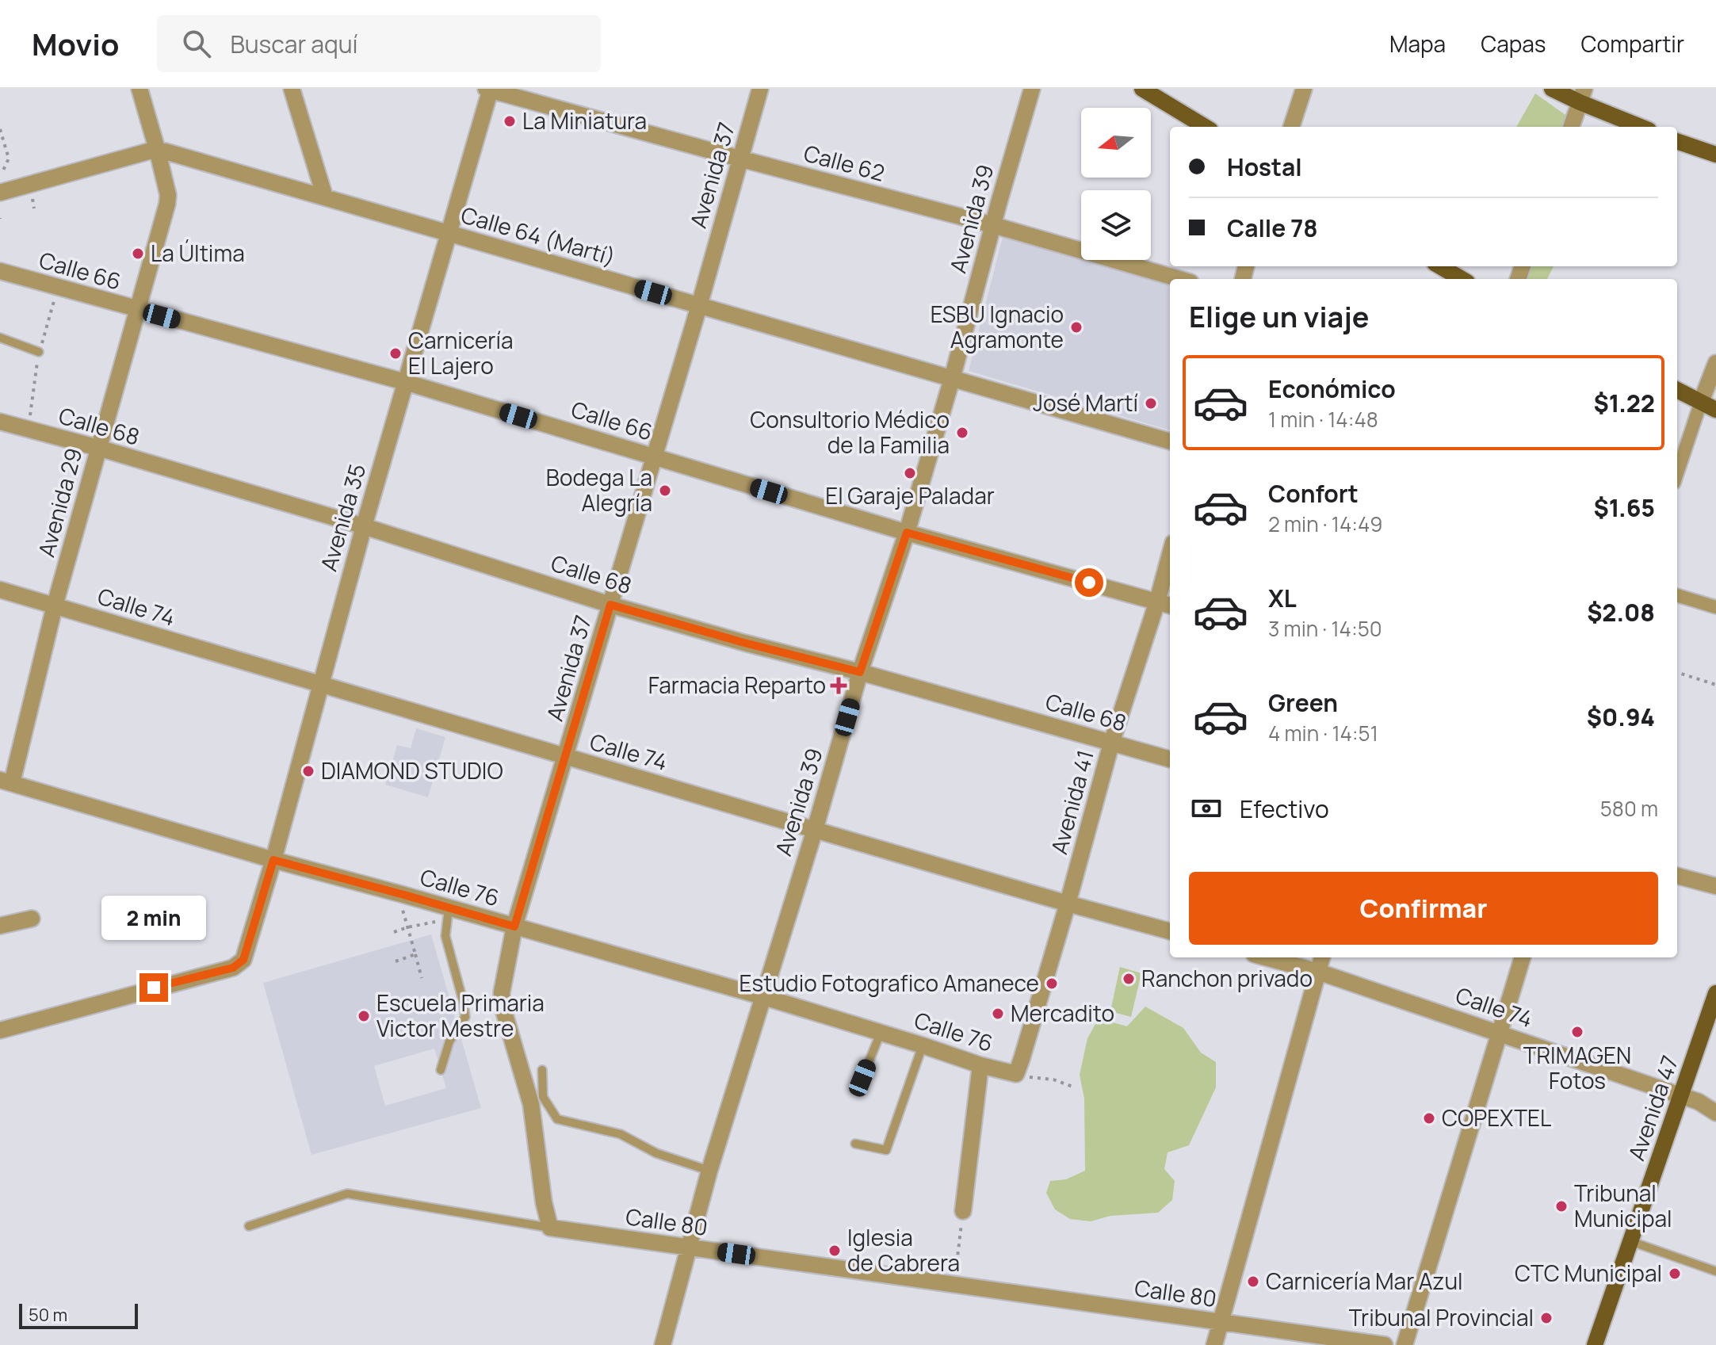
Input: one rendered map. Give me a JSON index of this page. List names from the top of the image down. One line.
{"streets":{"main road":["Avenida 47"],"street":["Calle 62","Avenida 37","Avenida 39","Calle 64 (Martí)","Calle 66","Calle 68","Avenida 29","Avenida 35","Calle 74","Avenida 41","Calle 76","Calle 80"]},"crossings":[["Calle 62","Avenida 37"],["Calle 62","Avenida 39"],["Calle 62","Avenida 35"],["Avenida 37","Calle 64 (Martí)"],["Avenida 37","Calle 66"],["Avenida 37","Calle 68"],["Avenida 37","Calle 74"],["Avenida 37","Calle 76"],["Avenida 37","Calle 80"],["Avenida 39","Calle 64 (Martí)"],["Avenida 39","Calle 66"],["Avenida 39","Calle 68"],["Avenida 39","Calle 74"],["Avenida 39","Calle 76"],["Avenida 39","Calle 80"],["Calle 64 (Martí)","Avenida 29"],["Calle 64 (Martí)","Avenida 35"],["Calle 66","Avenida 29"],["Calle 66","Avenida 35"],["Calle 66","Avenida 41"],["Calle 68","Avenida 29"],["Calle 68","Avenida 35"],["Calle 68","Avenida 41"],["Avenida 29","Calle 74"],["Avenida 29","Calle 76"],["Avenida 35","Calle 74"],["Avenida 35","Calle 76"],["Calle 74","Avenida 41"],["Calle 74","Avenida 47"],["Avenida 41","Calle 76"]],"places":{"other":["La Miniatura","La Última","ESBU Ignacio Agramonte","Carnicería El Lajero","José Martí","Consultorio Médico de la Familia","El Garaje Paladar","Bodega La Alegría","DIAMOND STUDIO","Ranchon privado","Estudio Fotografico Amanece","Mercadito","Escuela Primaria Victor Mestre","TRIMAGEN Fotos","COPEXTEL","Tribunal Municipal","Iglesia de Cabrera","CTC Municipal","Carnicería Mar Azul","Tribunal Provincial"],"health":["Farmacia Reparto"]},"scale_bar":"50 m","north":"left","page":{"header":"Movio","search":"Buscar aquí","nav":["Mapa","Capas","Compartir"],"banner":["Hostal","Calle 78"],"heading":"Elige un viaje","list":[{"name":"Económico","note":"1 min · 14:48","value":"$1.22"},{"name":"Confort","note":"2 min · 14:49","value":"$1.65"},{"name":"XL","note":"3 min · 14:50","value":"$2.08"},{"name":"Green","note":"4 min · 14:51","value":"$0.94"}],"pay":["Efectivo","580 m"],"buttons":"Confirmar","bubble":"2 min","scale":"50 m"}}
